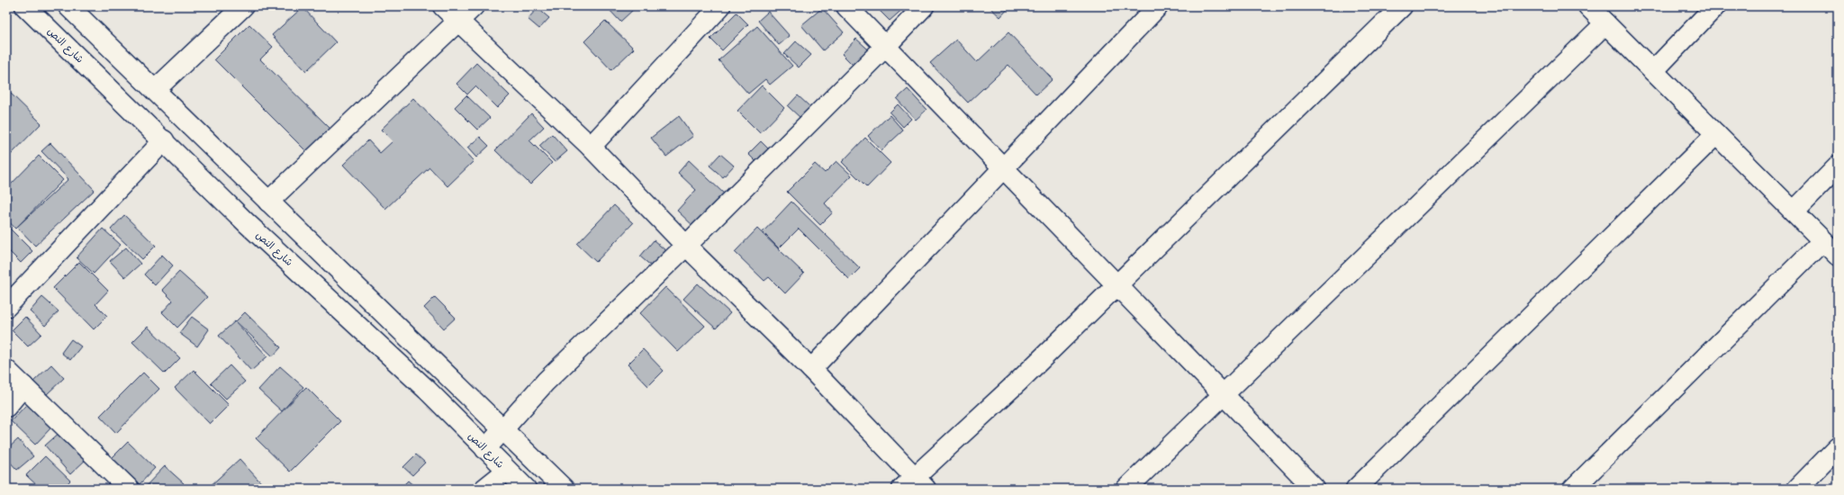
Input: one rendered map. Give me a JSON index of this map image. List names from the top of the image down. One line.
{"streets":{"street":["شارع النص"]}}
